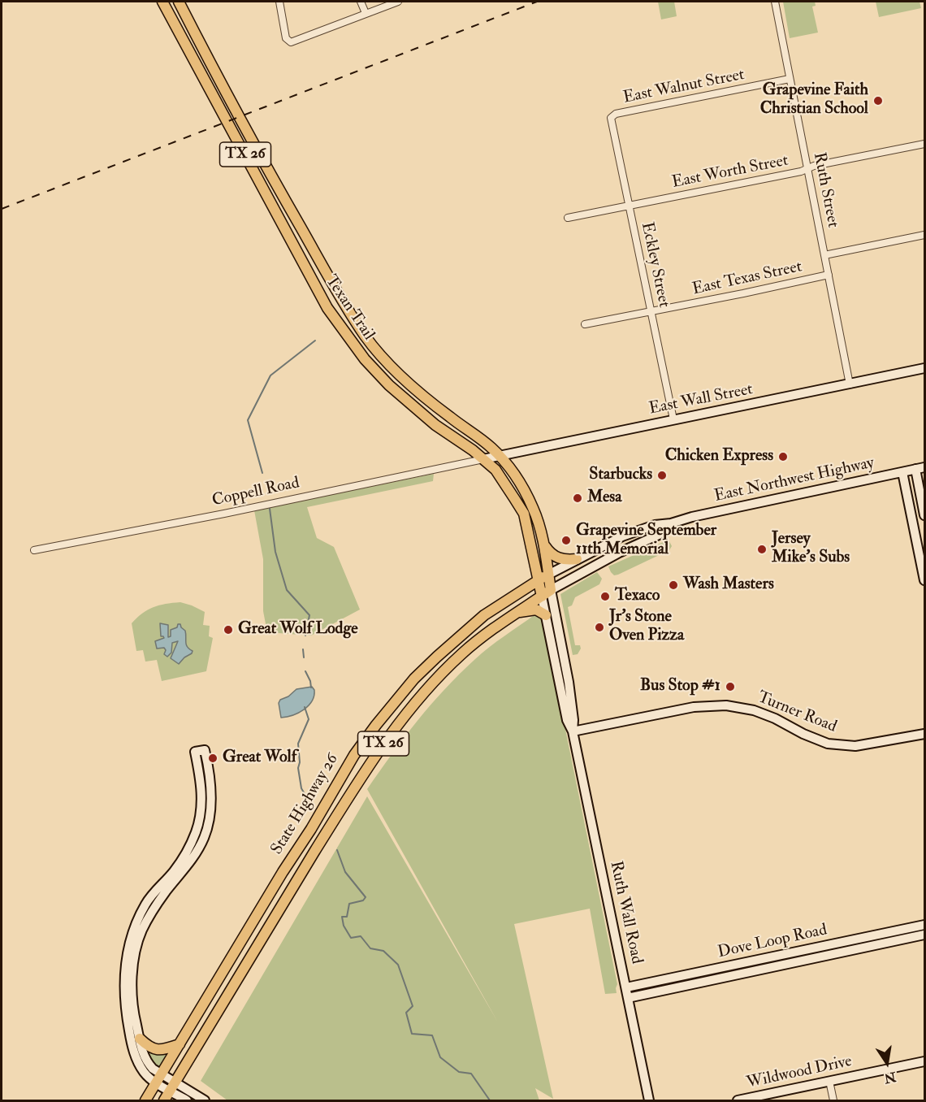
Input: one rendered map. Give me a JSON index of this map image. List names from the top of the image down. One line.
{"streets":{"main road":["TX 26","Texan Trail","State Highway 26"],"street":["East Walnut Street","East Worth Street","Ruth Street","Eckley Street","East Texas Street","East Wall Street","East Northwest Highway","Coppell Road","Turner Road","Ruth Wall Road","Dove Loop Road","Wildwood Drive"]},"crossings":[["East Walnut Street","Ruth Street"],["East Walnut Street","Eckley Street"],["TX 26","Texan Trail"],["TX 26","State Highway 26"],["East Worth Street","Ruth Street"],["East Worth Street","Eckley Street"],["Ruth Street","East Texas Street"],["Ruth Street","East Wall Street"],["Eckley Street","East Texas Street"],["Eckley Street","East Wall Street"],["Texan Trail","East Wall Street"],["Texan Trail","East Northwest Highway"],["Texan Trail","Coppell Road"],["Texan Trail","State Highway 26"],["Texan Trail","Ruth Wall Road"],["East Wall Street","Coppell Road"],["East Northwest Highway","State Highway 26"],["East Northwest Highway","Ruth Wall Road"],["Turner Road","Ruth Wall Road"],["State Highway 26","Ruth Wall Road"],["Ruth Wall Road","Dove Loop Road"]],"places":["Grapevine Faith Christian School","Chicken Express","Starbucks","Mesa","Grapevine September 11th Memorial","Jersey Mike's Subs","Wash Masters","Texaco","Jr's Stone Oven Pizza","Great Wolf Lodge","Bus Stop #1","Great Wolf"],"north":"bottom"}
